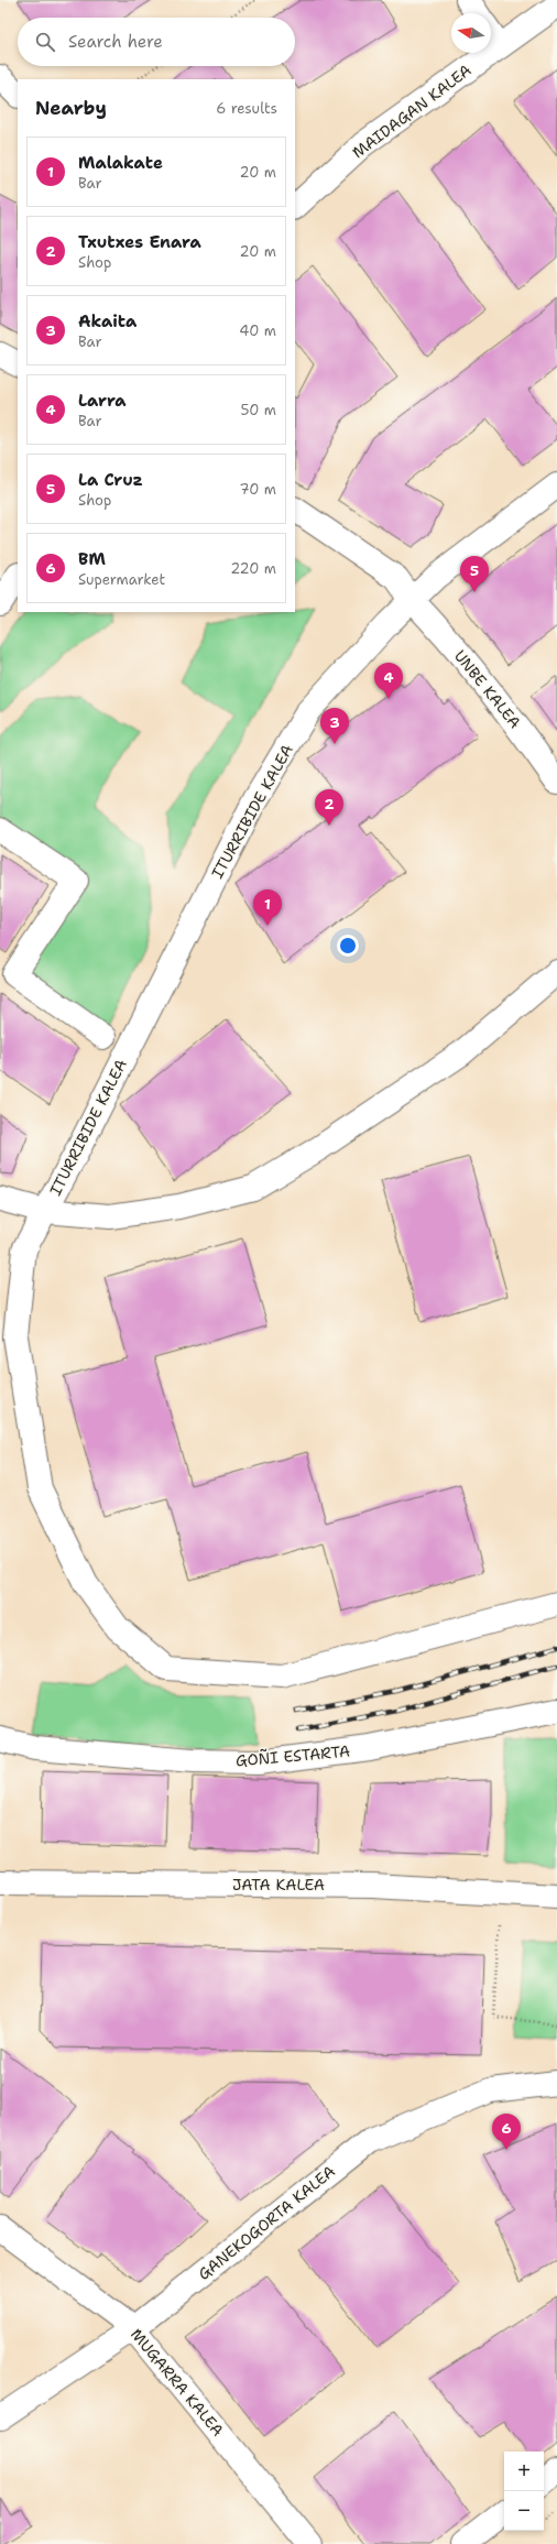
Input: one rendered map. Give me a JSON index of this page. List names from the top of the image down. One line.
{"streets":{"street":["MAIDAGAN KALEA","UNBE KALEA","ITURRIBIDE KALEA","GOÑI ESTARTA","JATA KALEA","GANEKOGORTA KALEA","MUGARRA KALEA"]},"crossings":[["UNBE KALEA","ITURRIBIDE KALEA"],["GANEKOGORTA KALEA","MUGARRA KALEA"]],"north":"left","page":{"search":"Search here","heading":["Nearby","6 results"],"list":[{"mark":"1","name":"Malakate","note":"Bar","value":"20 m"},{"mark":"2","name":"Txutxes Enara","note":"Shop","value":"20 m"},{"mark":"3","name":"Akaita","note":"Bar","value":"40 m"},{"mark":"4","name":"Larra","note":"Bar","value":"50 m"},{"mark":"5","name":"La Cruz","note":"Shop","value":"70 m"},{"mark":"6","name":"BM","note":"Supermarket","value":"220 m"}],"pins":["5","4","3","2","1","6"],"map_buttons":["+","−"]}}
